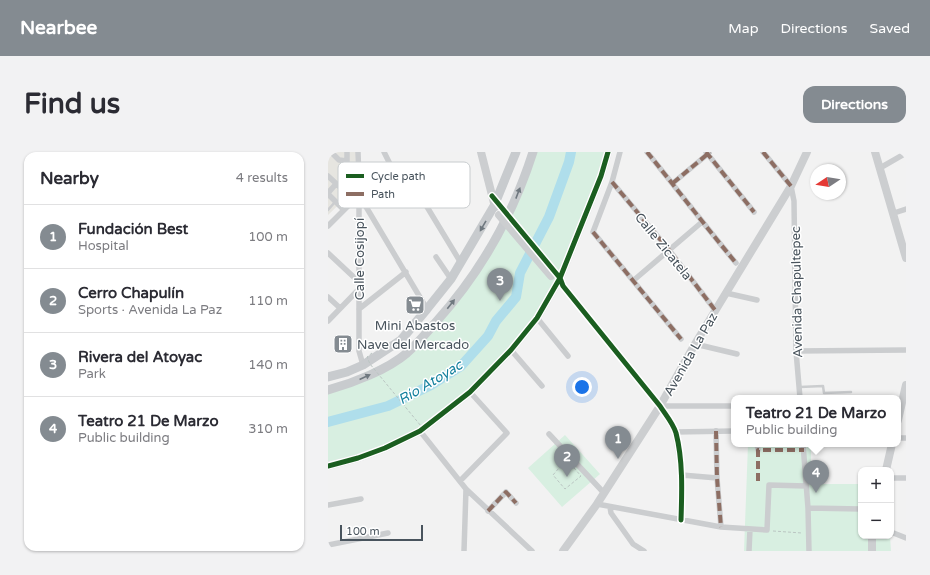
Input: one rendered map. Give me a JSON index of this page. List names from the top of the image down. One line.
{"streets":{"street":["Calle Zicatela","Calle Cosijopí","Avenida Chapultepec","Avenida La Paz"]},"crossings":[["Calle Zicatela","Avenida La Paz"],["Avenida Chapultepec","Avenida La Paz"]],"water":["Río Atoyac"],"places":{"supermarket":["Mini Abastos"],"building":["Nave del Mercado"]},"legend":["Cycle path","Path"],"scale_bar":"100 m","north":"left","page":{"header":"Nearbee","nav":["Map","Directions","Saved"],"buttons":"Directions","title":"Find us","heading":["Nearby","4 results"],"list":[{"mark":"1","name":"Fundación Best","note":"Hospital","value":"100 m"},{"mark":"2","name":"Cerro Chapulín","note":"Sports · Avenida La Paz","value":"110 m"},{"mark":"3","name":"Rivera del Atoyac","note":"Park","value":"140 m"},{"mark":"4","name":"Teatro 21 De Marzo","note":"Public building","value":"310 m"}],"pins":["3","1","2","4"],"popup":["Teatro 21 De Marzo","Public building"],"map_buttons":["+","−"],"scale":"100 m"}}
